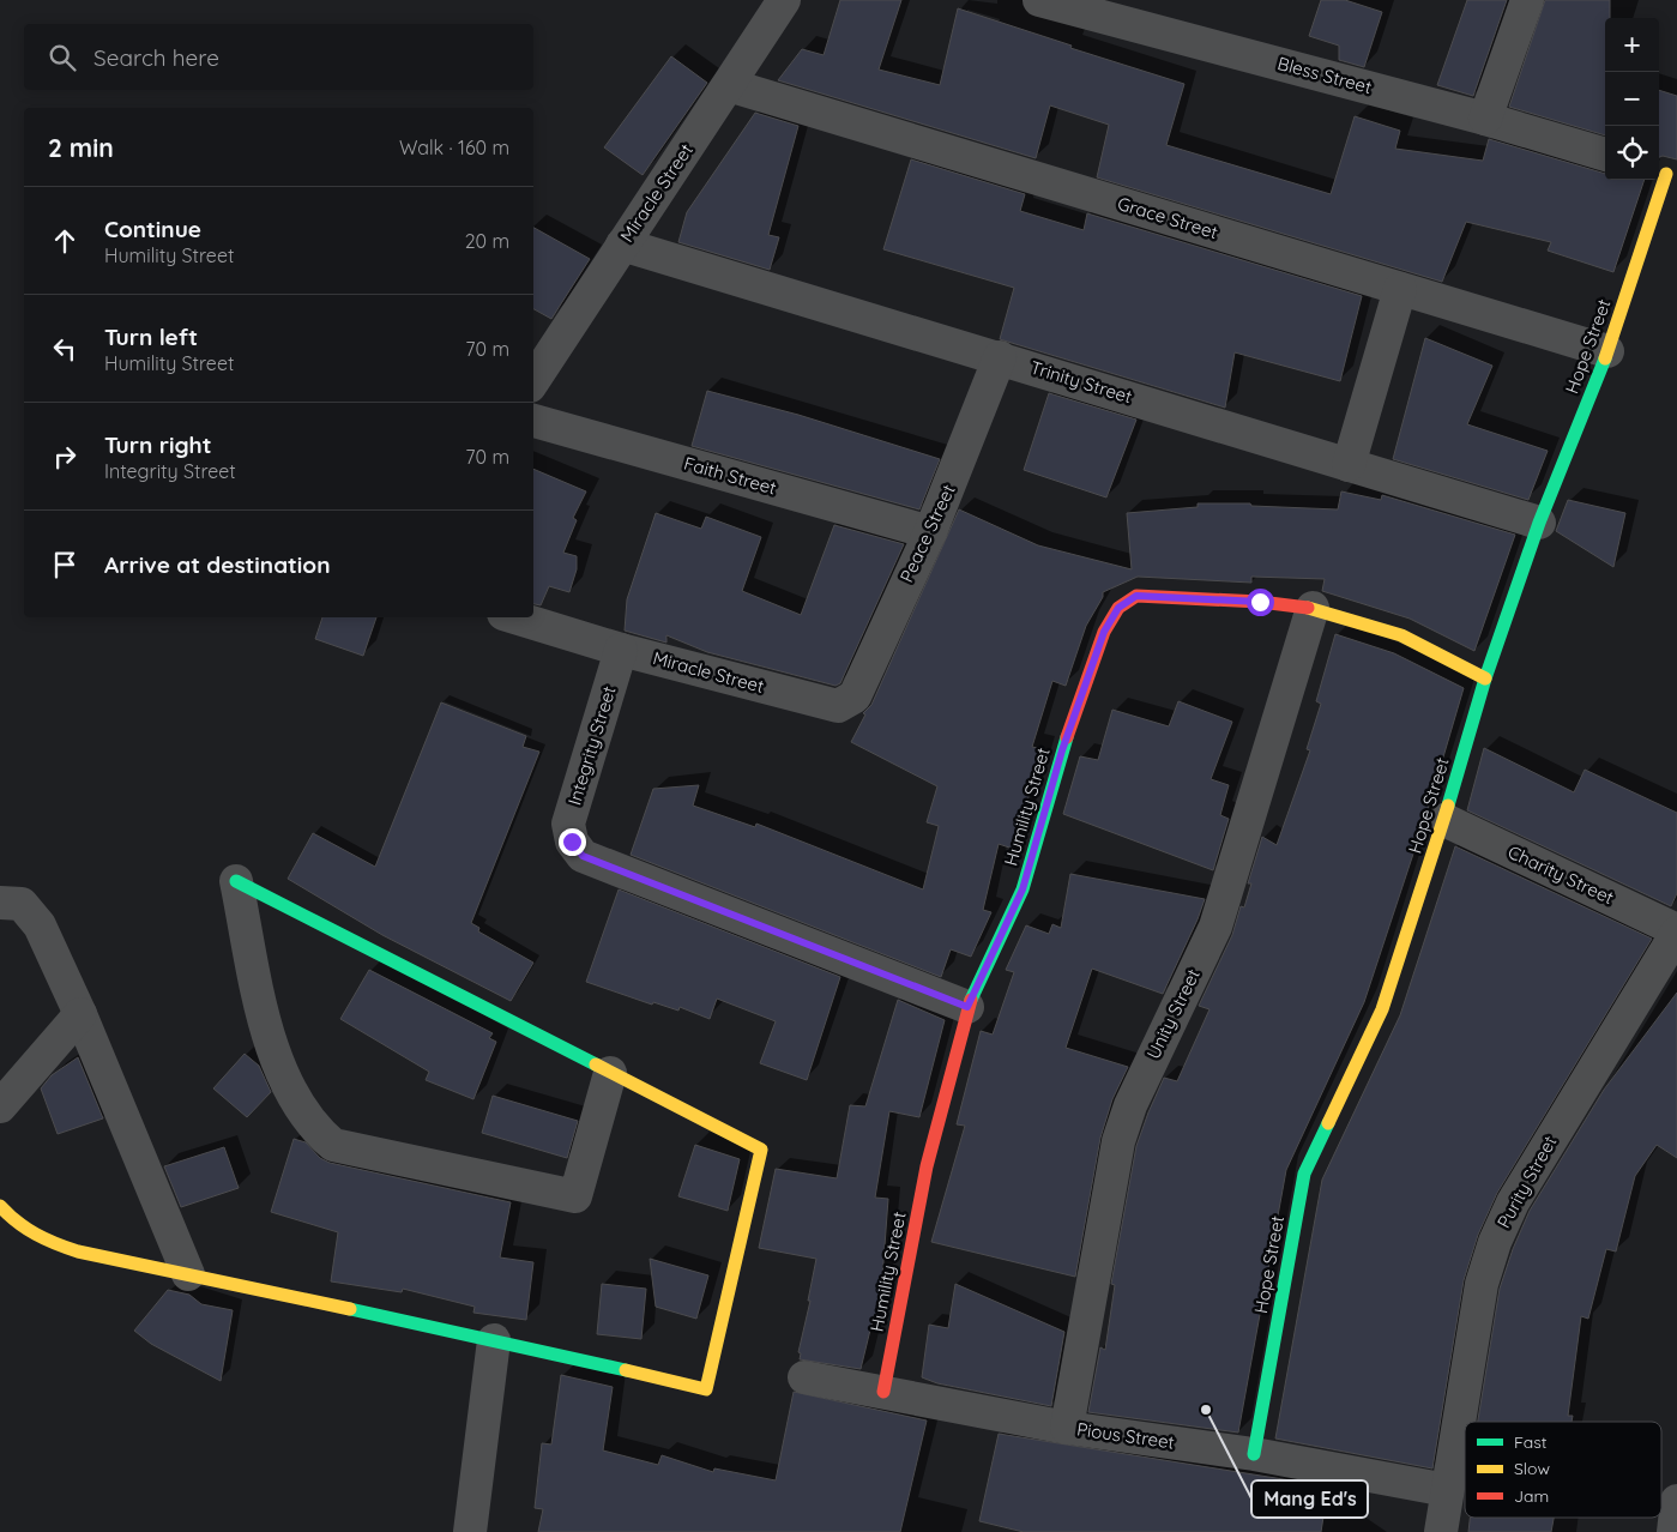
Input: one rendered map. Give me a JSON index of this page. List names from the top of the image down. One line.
{"streets":{"street":["Bless Street","Miracle Street","Grace Street","Hope Street","Trinity Street","Faith Street","Peace Street","Integrity Street","Humility Street","Charity Street","Unity Street","Purity Street","Pious Street"]},"crossings":[["Miracle Street","Grace Street"],["Miracle Street","Trinity Street"],["Miracle Street","Peace Street"],["Miracle Street","Integrity Street"],["Grace Street","Hope Street"],["Hope Street","Trinity Street"],["Hope Street","Humility Street"],["Hope Street","Charity Street"],["Hope Street","Pious Street"],["Trinity Street","Peace Street"],["Faith Street","Peace Street"],["Integrity Street","Humility Street"],["Humility Street","Unity Street"],["Humility Street","Pious Street"],["Charity Street","Purity Street"],["Unity Street","Pious Street"],["Purity Street","Pious Street"]],"places":["Mang Ed's"],"legend":["Fast","Slow","Jam"],"page":{"map_buttons":["+","−"],"search":"Search here","heading":["2 min","Walk · 160 m"],"list":[["Continue","Humility Street","20 m"],["Turn left","Humility Street","70 m"],["Turn right","Integrity Street","70 m"],"Arrive at destination"]}}
